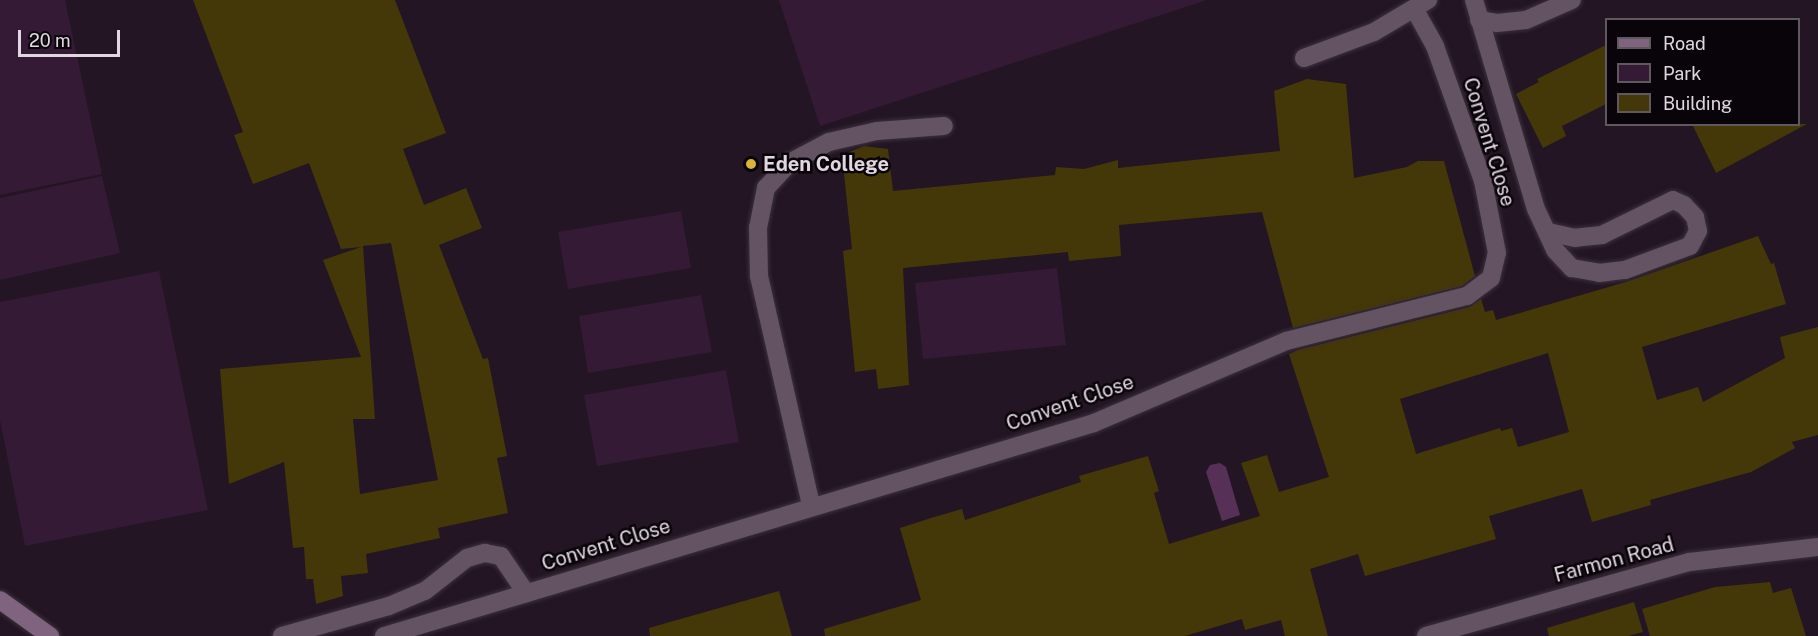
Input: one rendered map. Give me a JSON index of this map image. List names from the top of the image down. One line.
{"streets":{"street":["Convent Close","Farmon Road"]},"places":["Eden College"],"legend":["Road","Park","Building"],"scale_bar":"20 m"}
